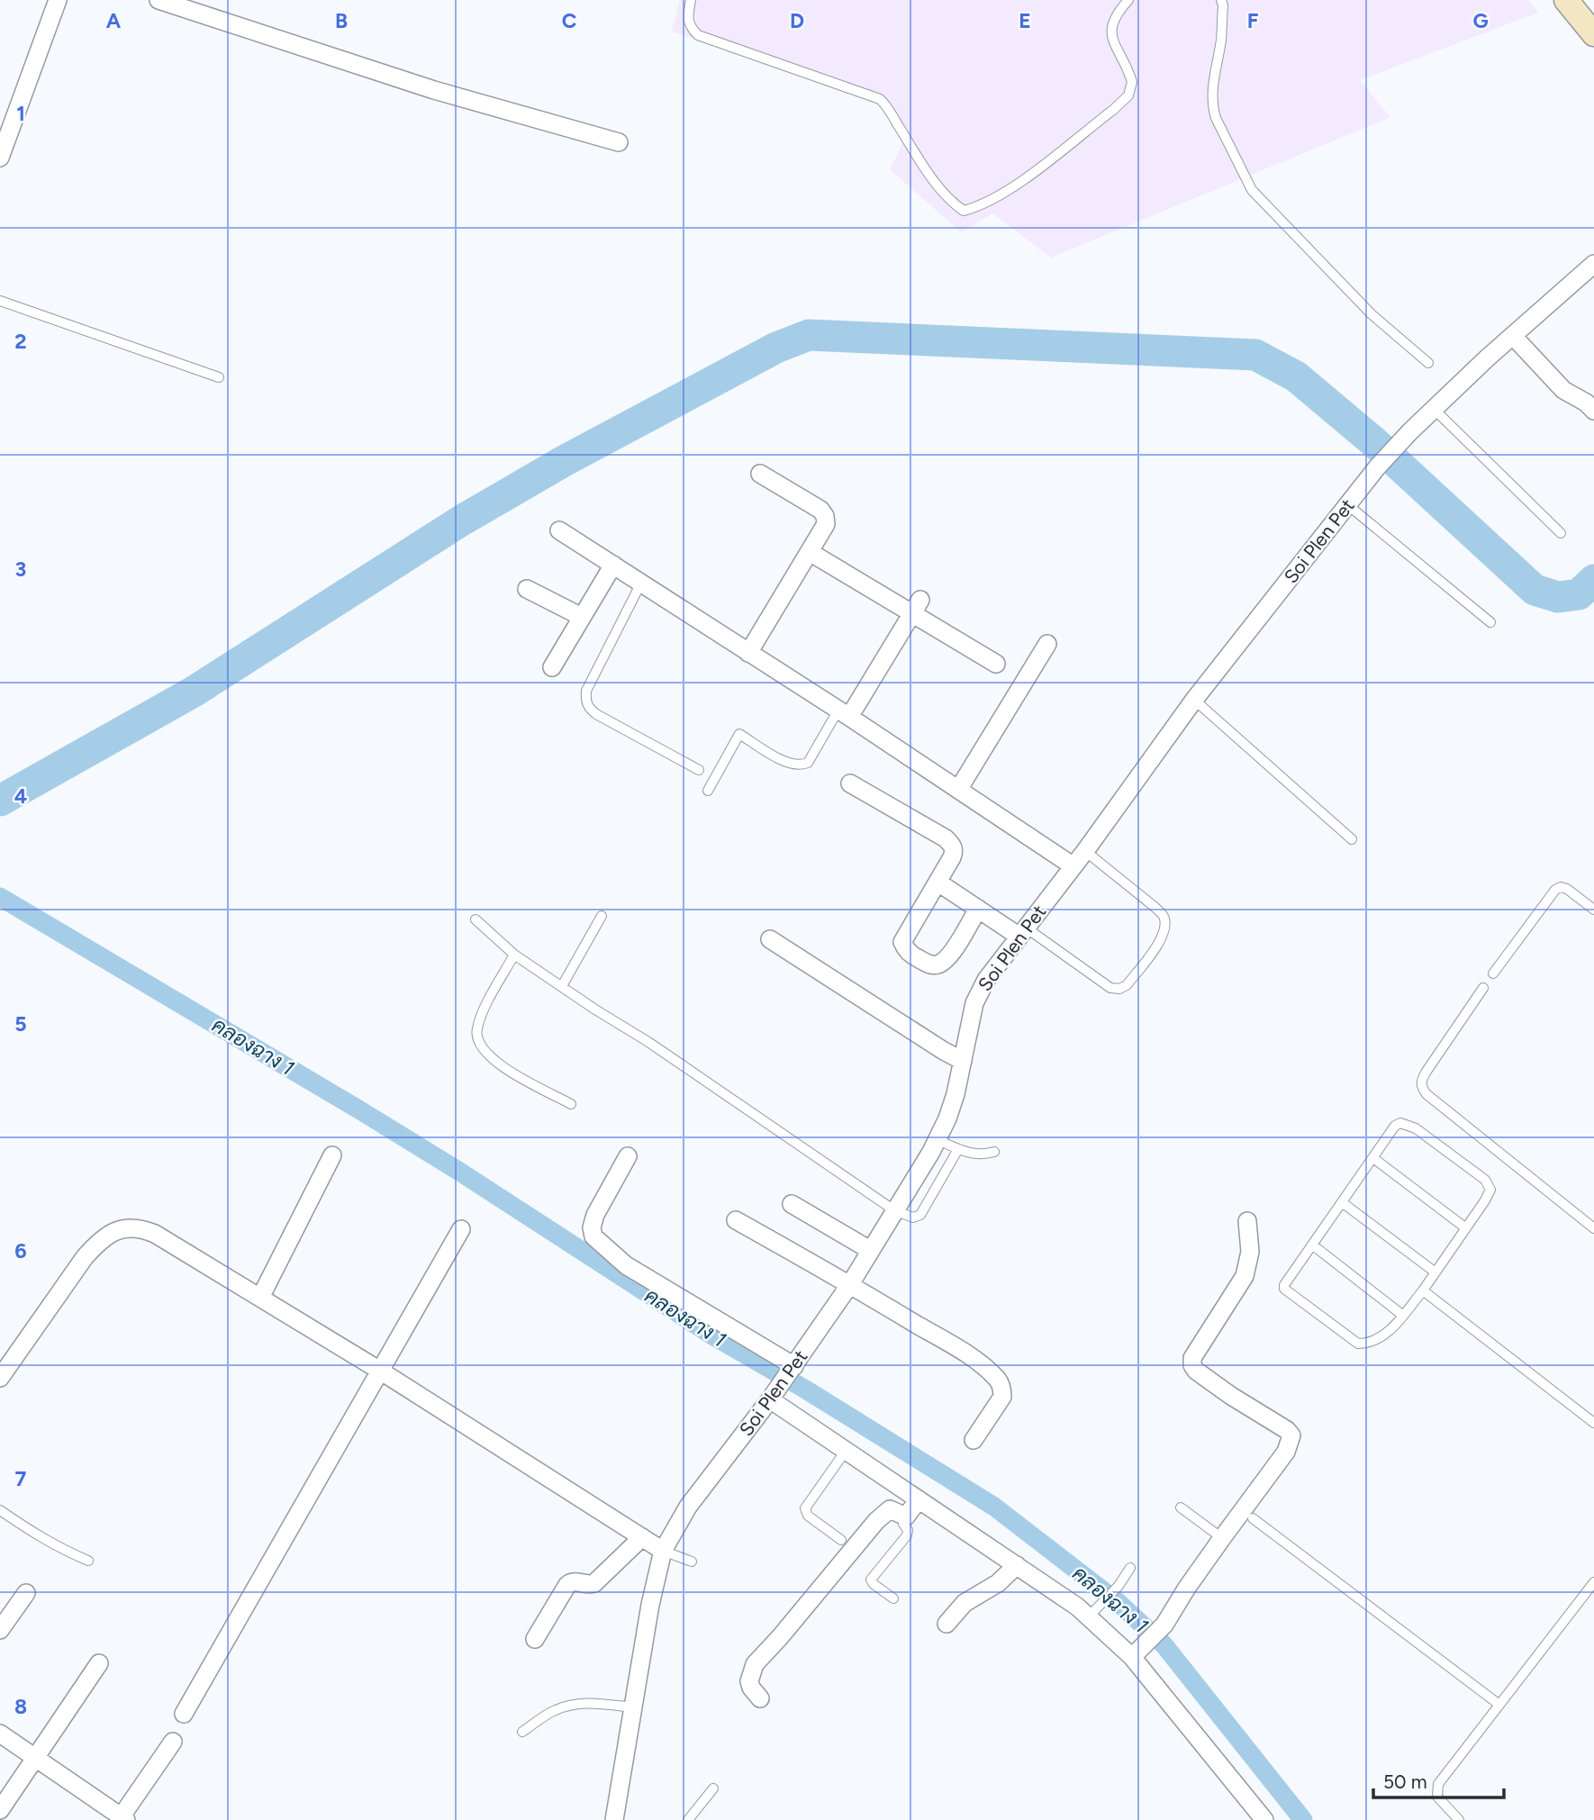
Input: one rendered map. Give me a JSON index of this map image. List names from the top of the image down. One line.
{"streets":{"street":["Soi Plen Pet"]},"water":["คลองฉาง 1"],"scale_bar":"50 m","grid":{"columns":["A","B","C","D","E","F","G"],"rows":["1","2","3","4","5","6","7","8"]}}
